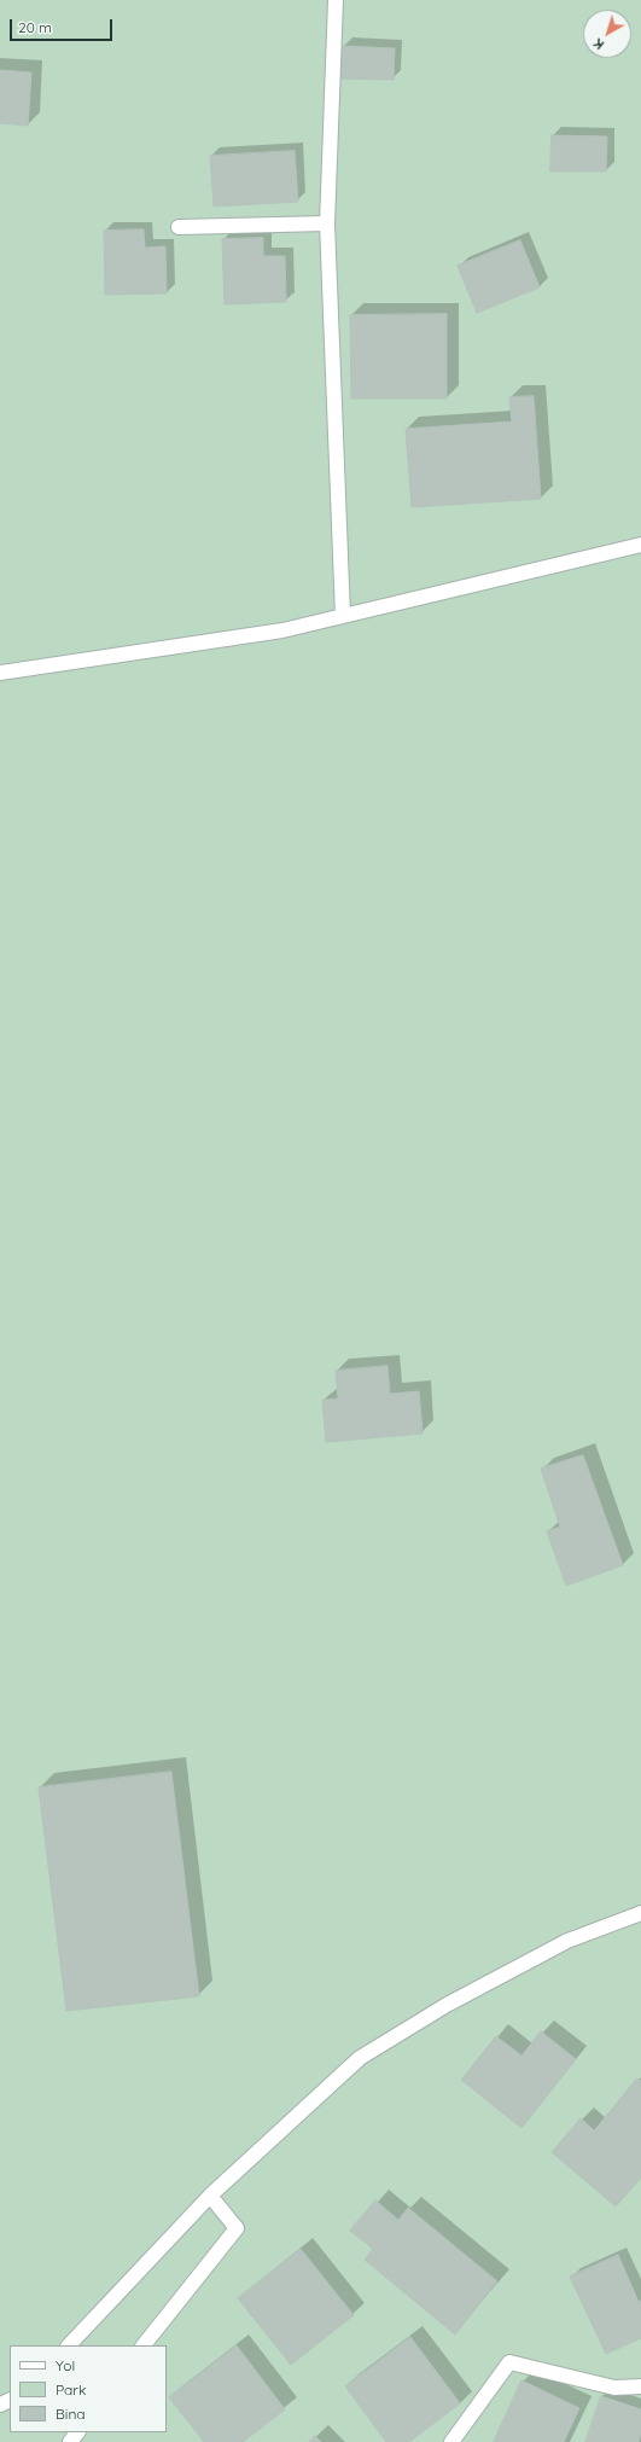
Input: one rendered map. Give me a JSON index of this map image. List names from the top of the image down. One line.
{"legend":["Yol","Park","Bina"],"scale_bar":"20 m","north":"bottom left"}
